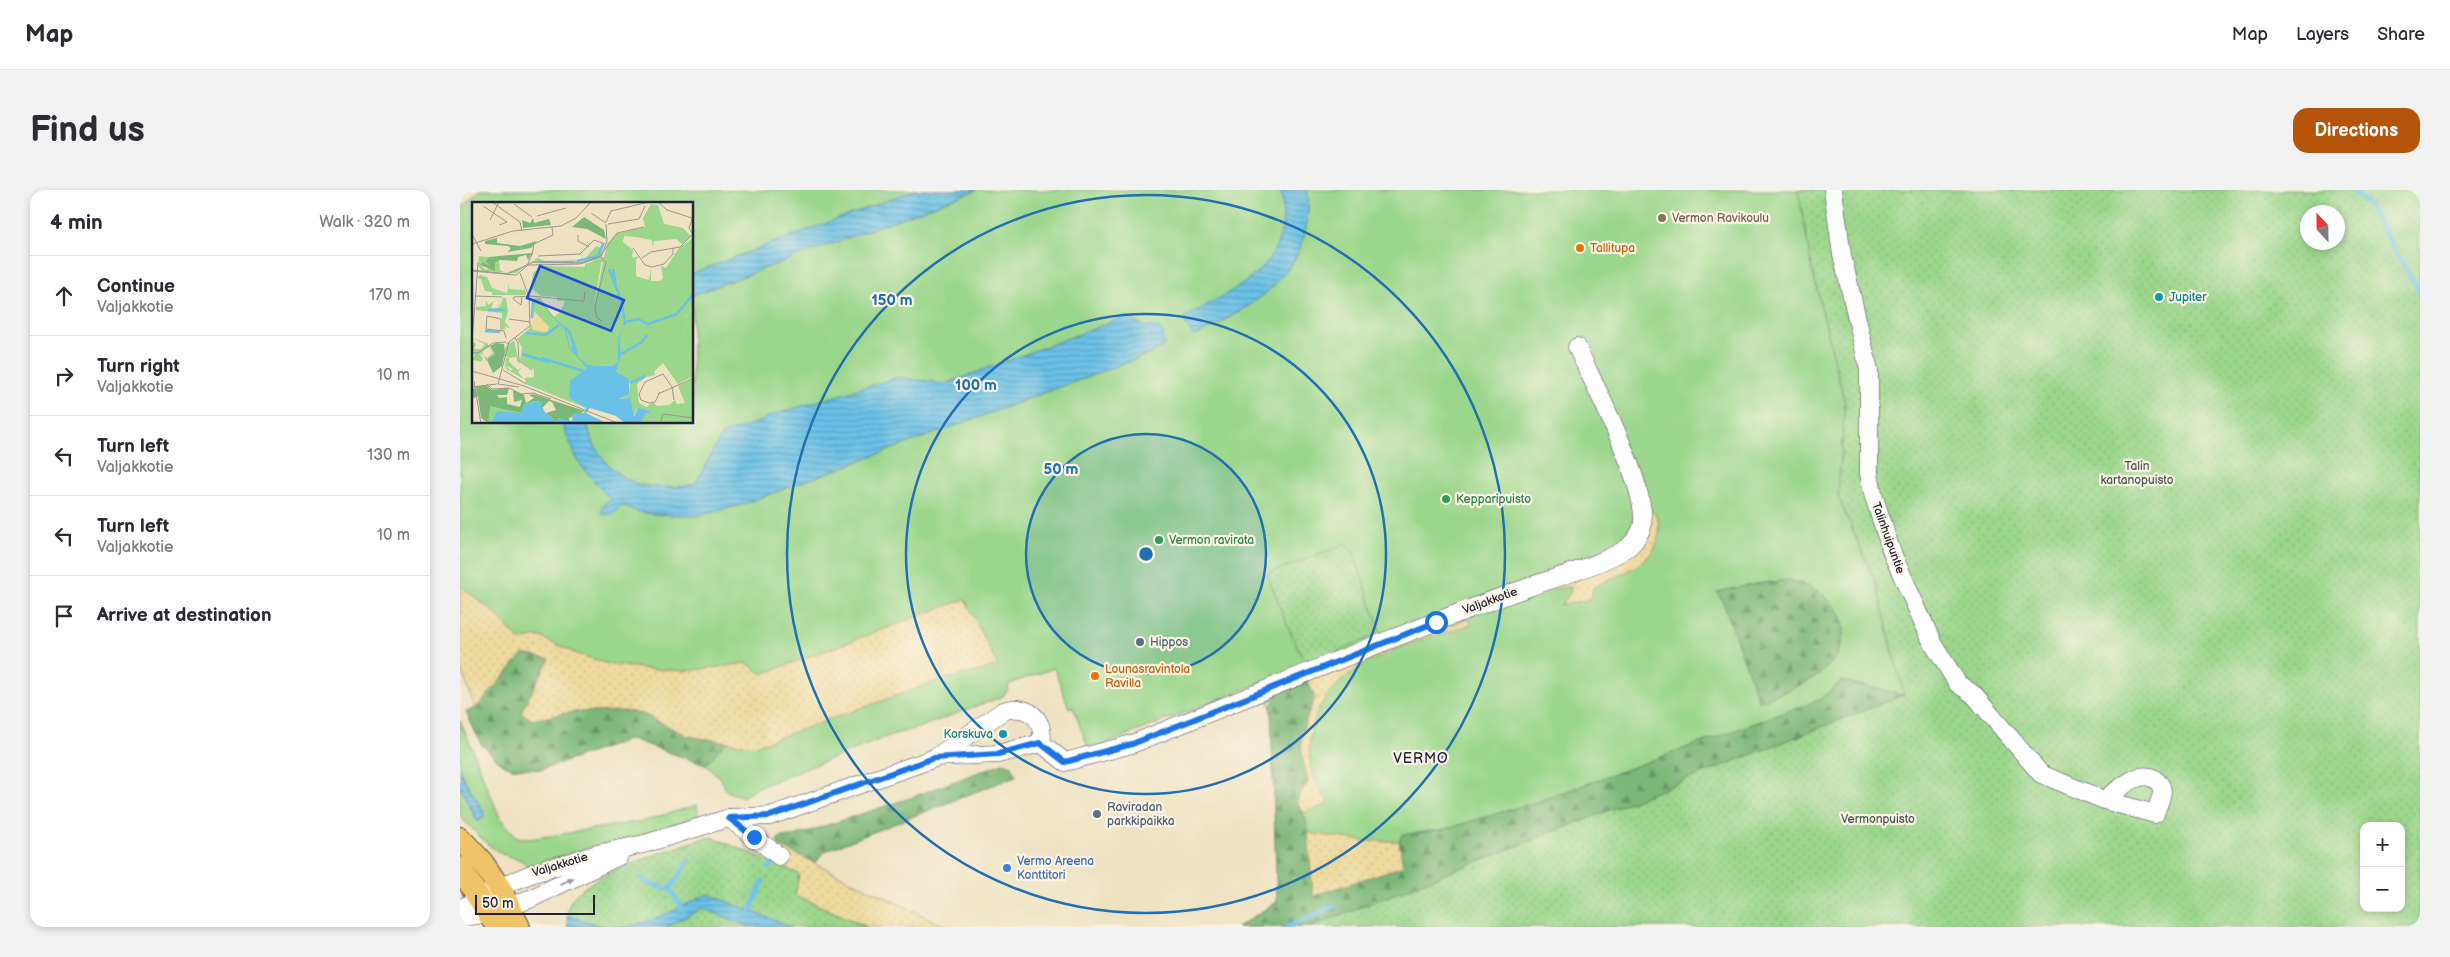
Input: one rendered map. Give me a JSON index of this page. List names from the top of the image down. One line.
{"streets":{"street":["Talinhuipuntie","Valjakkotie"]},"districts":["VERMO"],"parks":["Talin kartanopuisto","Vermonpuisto"],"places":["Vermon Ravikoulu","Tallitupa","Jupiter","Kepparipuisto","Vermon ravirata","Hippos","Lounasravintola Ravilla","Korskuva","Raviradan parkkipaikka","Vermo Areena Konttitori"],"scale_bar":"50 m","north":"top","page":{"header":"Map","nav":["Map","Layers","Share"],"buttons":"Directions","title":"Find us","heading":["4 min","Walk · 320 m"],"list":[["Continue","Valjakkotie","170 m"],["Turn right","Valjakkotie","10 m"],["Turn left","Valjakkotie","130 m"],["Turn left","Valjakkotie","10 m"],"Arrive at destination"],"map_buttons":["+","−"],"scale":"50 m"},"rings":["150 m","100 m","50 m"]}
